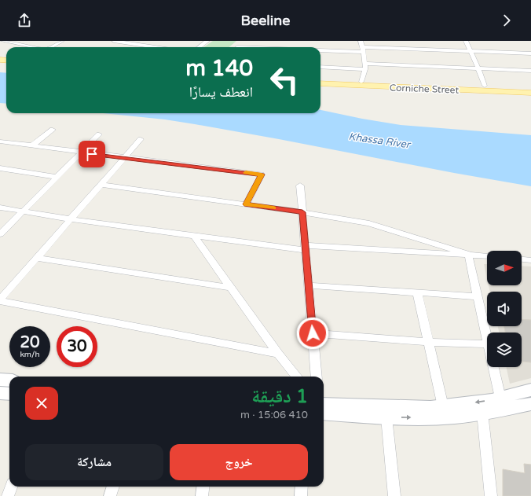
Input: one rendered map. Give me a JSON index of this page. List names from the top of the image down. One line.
{"streets":{"main road":["Corniche Street"]},"water":["Khassa River"],"north":"right","page":{"header":"Beeline","turn":["140 m","انعطف يسارًا"],"speed":"20 km/h","limit":"30","heading":["1 دقيقة","410 m · 15:06"],"buttons":["خروج","مشاركة"]}}
